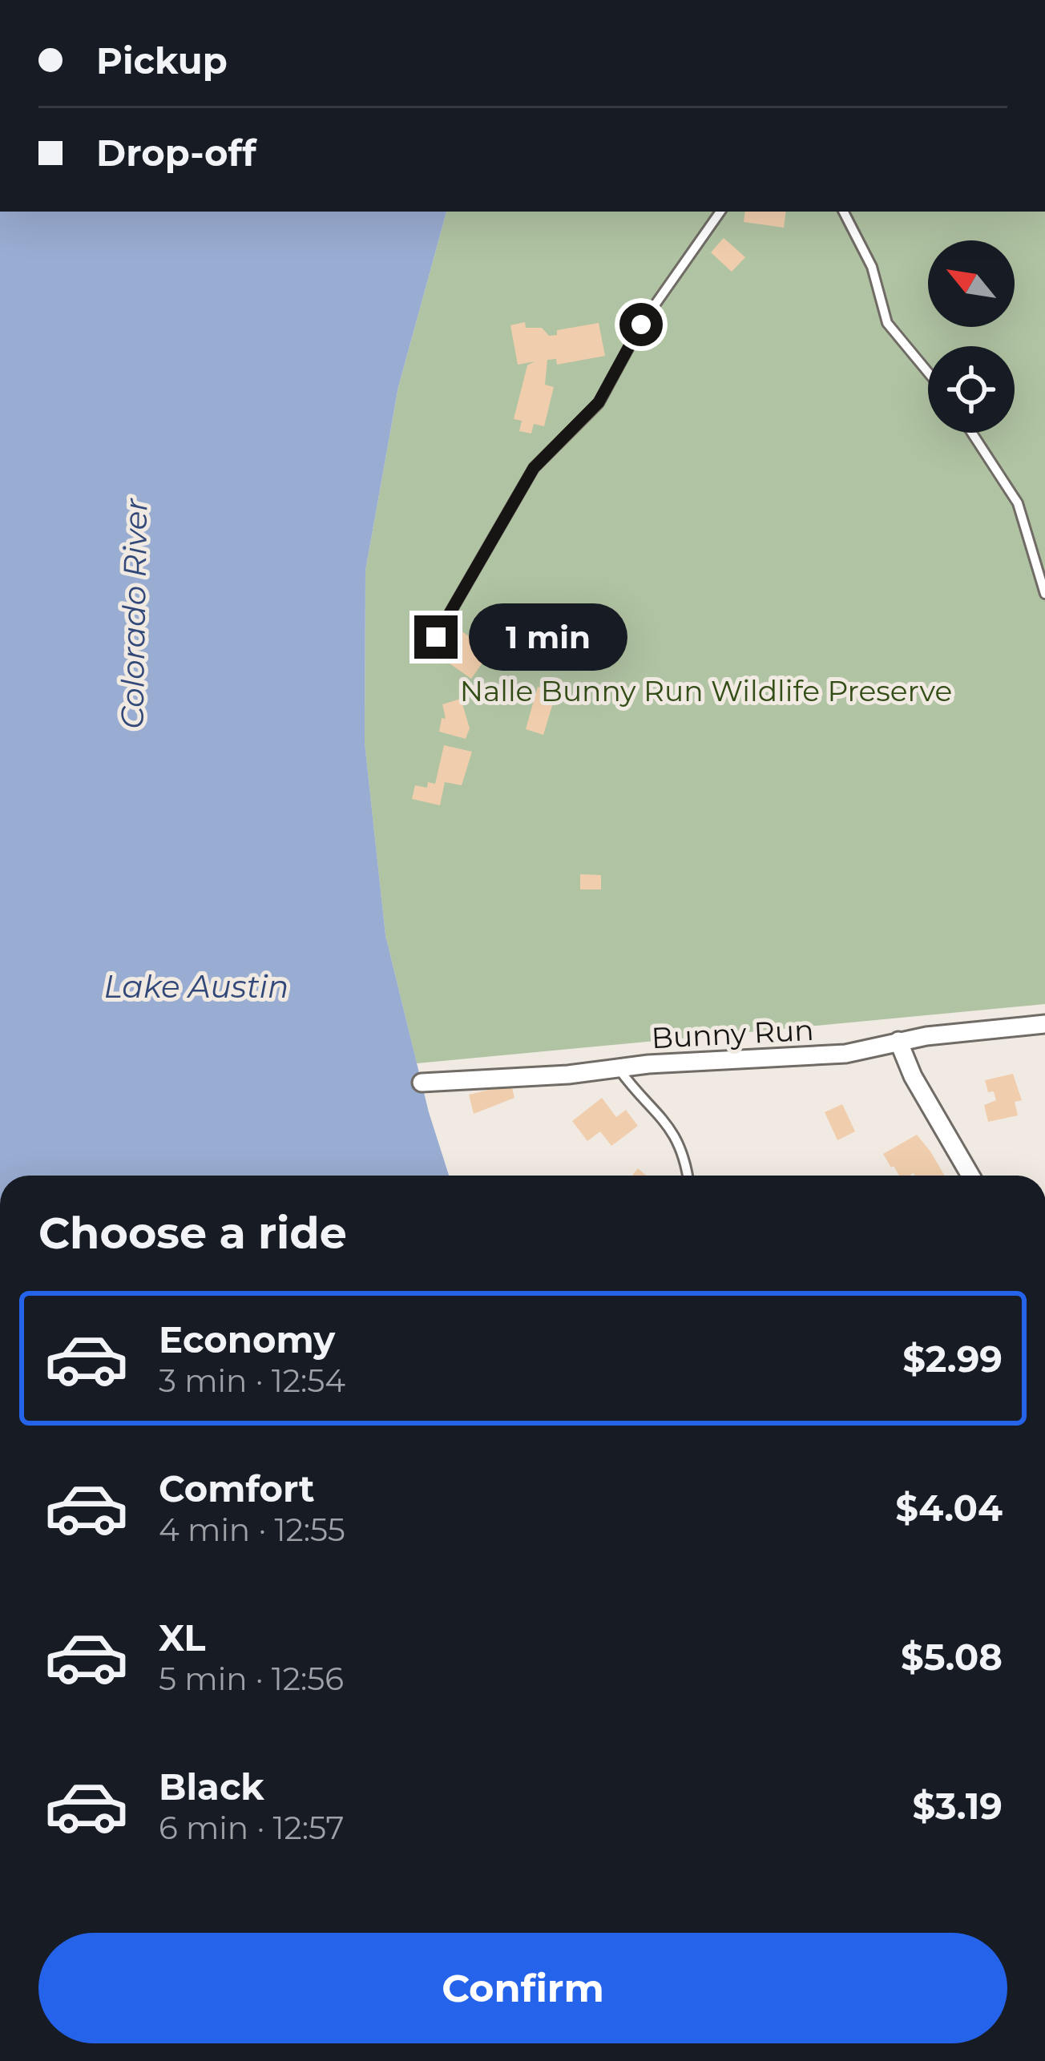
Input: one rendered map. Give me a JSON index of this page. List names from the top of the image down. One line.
{"streets":{"street":["Bunny Run"]},"water":["Colorado River","Lake Austin"],"parks":["Nalle Bunny Run Wildlife Preserve"],"north":"top left","page":{"banner":["Pickup","Drop-off"],"bubble":"1 min","heading":"Choose a ride","list":[{"name":"Economy","note":"3 min · 12:54","value":"$2.99"},{"name":"Comfort","note":"4 min · 12:55","value":"$4.04"},{"name":"XL","note":"5 min · 12:56","value":"$5.08"},{"name":"Black","note":"6 min · 12:57","value":"$3.19"}],"buttons":"Confirm"}}
